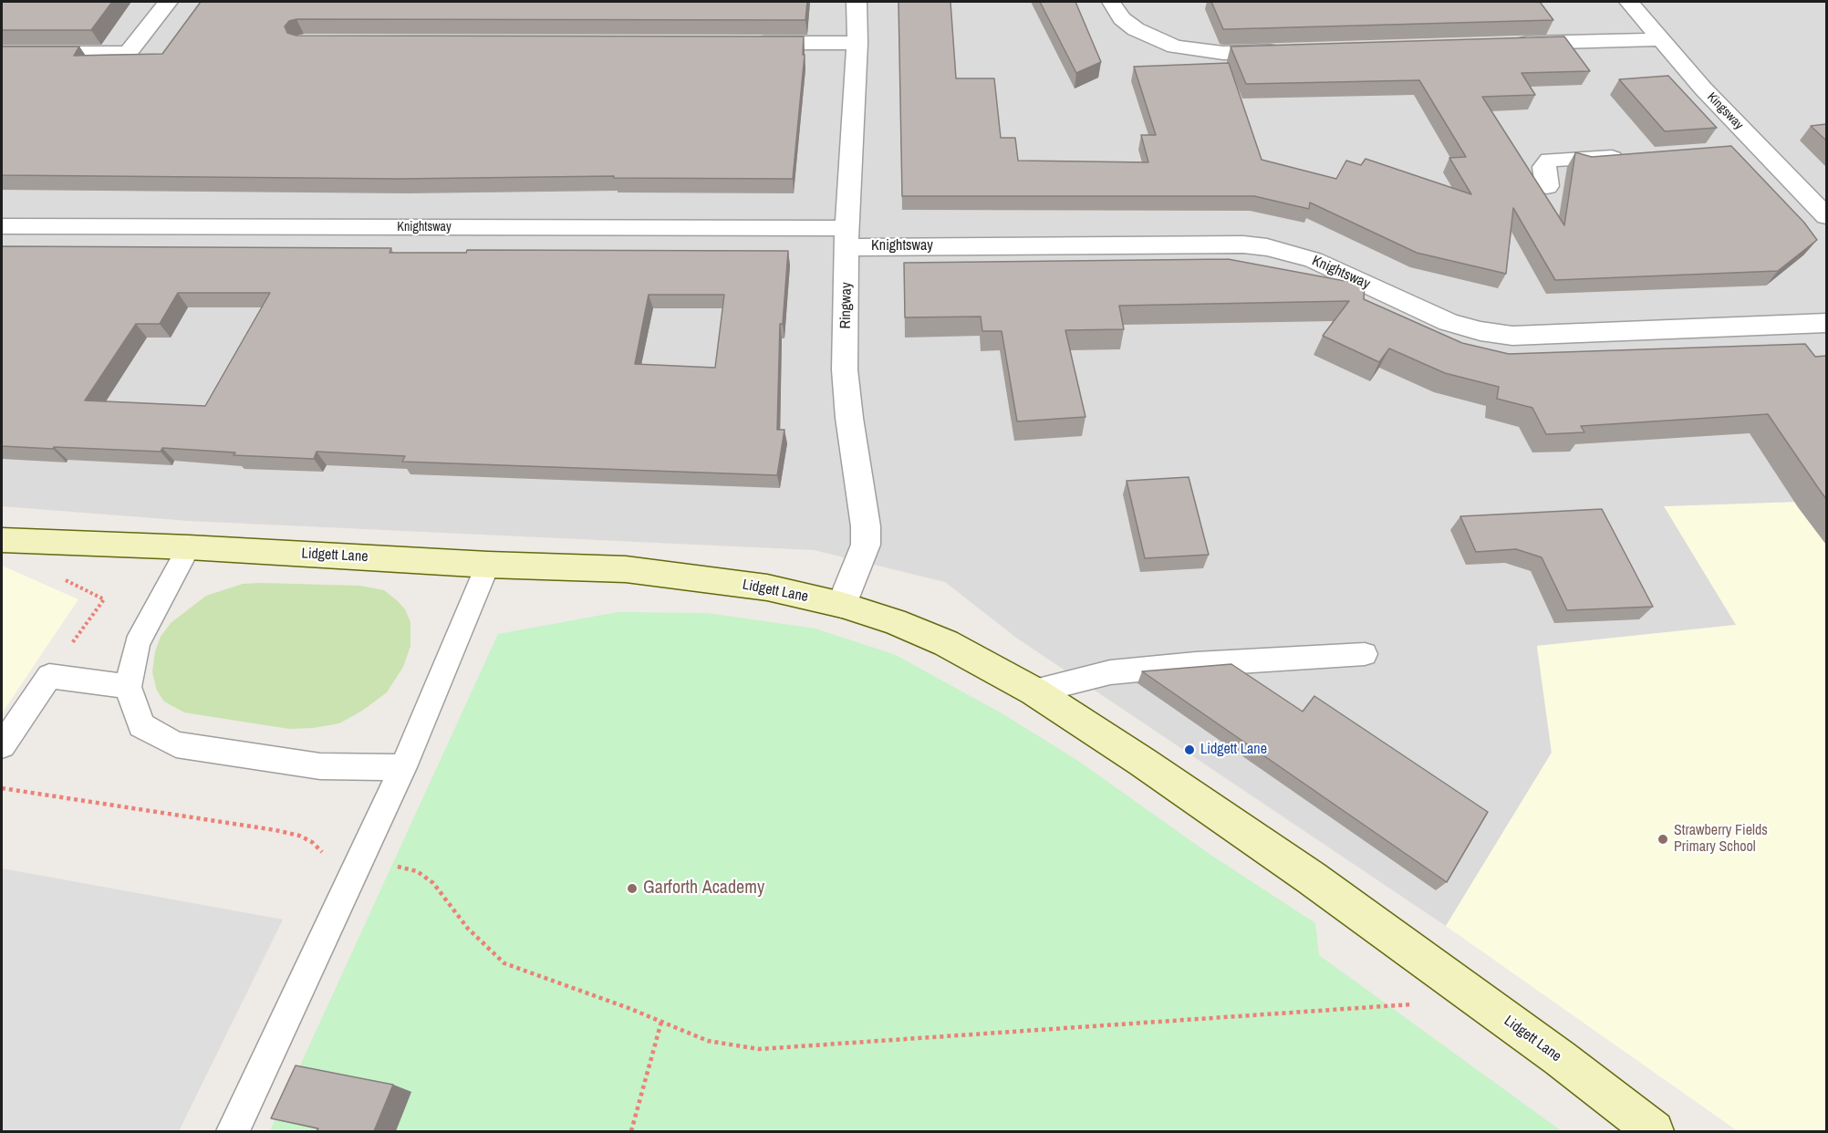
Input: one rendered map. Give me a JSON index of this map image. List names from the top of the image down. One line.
{"streets":{"main road":["Lidgett Lane"],"street":["Kingsway","Knightsway","Ringway"]},"crossings":[["Knightsway","Ringway"],["Ringway","Lidgett Lane"]],"places":["Lidgett Lane","Strawberry Fields Primary School","Garforth Academy"]}
